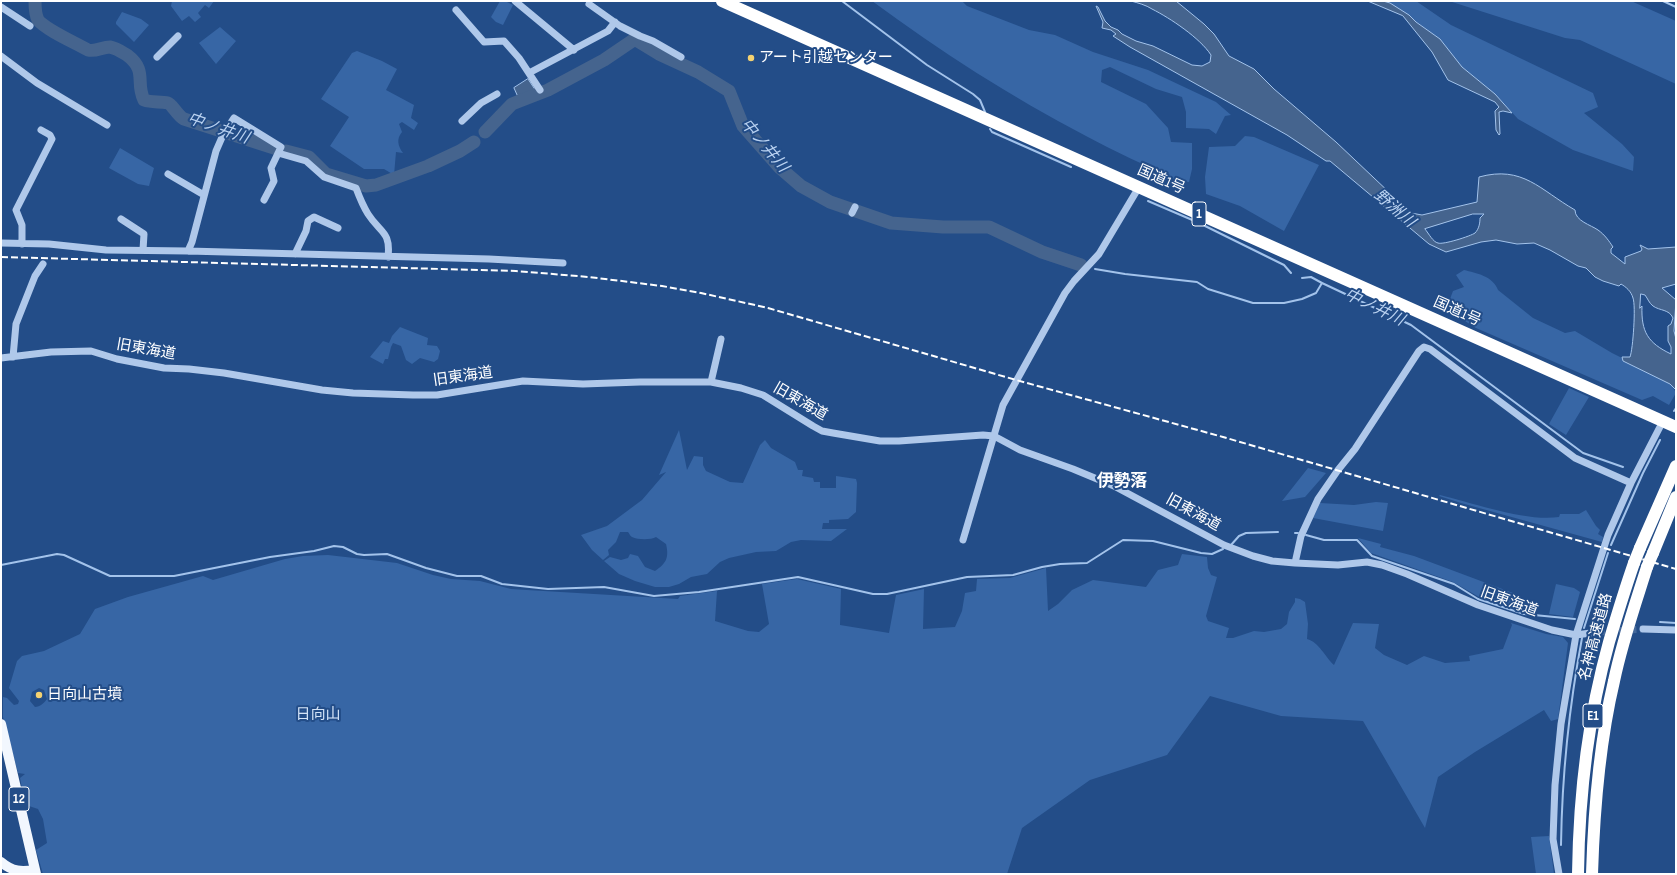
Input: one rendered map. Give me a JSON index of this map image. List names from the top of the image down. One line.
{"streets":{"highway":["国道1号","1","名神高速道路","E1"],"main road":["12"],"street":["旧東海道"]},"districts":["伊勢落"],"water":["中ノ井川","野洲川"],"parks":["日向山"],"places":["アート引越センター","日向山古墳"]}
